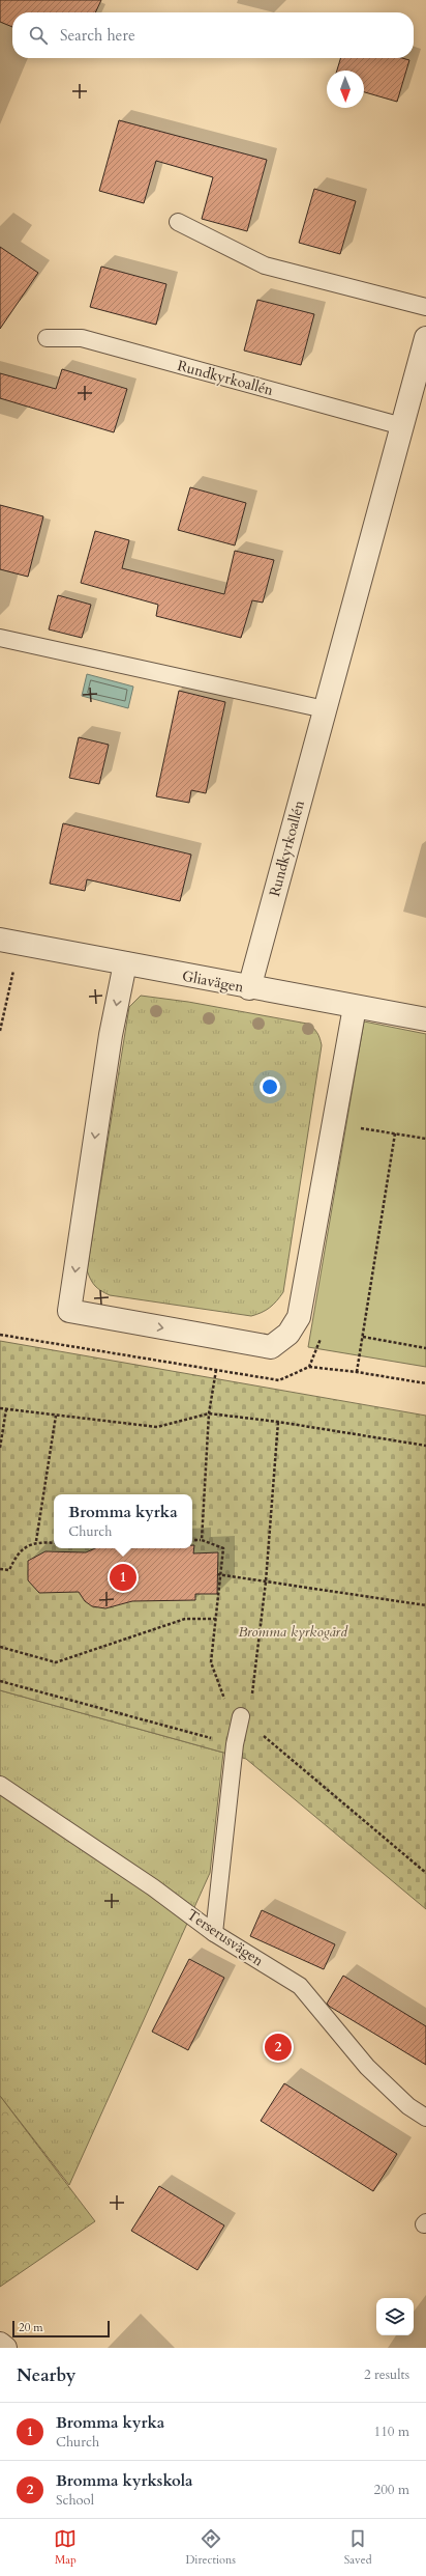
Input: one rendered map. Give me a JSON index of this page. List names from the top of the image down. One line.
{"streets":{"street":["Rundkyrkoallén","Gliavägen"],"lane":["Terserusvägen"]},"crossings":[["Rundkyrkoallén","Gliavägen"]],"parks":["Bromma kyrkogård"],"scale_bar":"20 m","north":"bottom","page":{"search":"Search here","popup":["Bromma kyrka","Church"],"pins":["1","2"],"scale":"20 m","heading":["Nearby","2 results"],"list":[{"mark":"1","name":"Bromma kyrka","note":"Church","value":"110 m"},{"mark":"2","name":"Bromma kyrkskola","note":"School","value":"200 m"}],"nav":["Map","Directions","Saved"]}}
